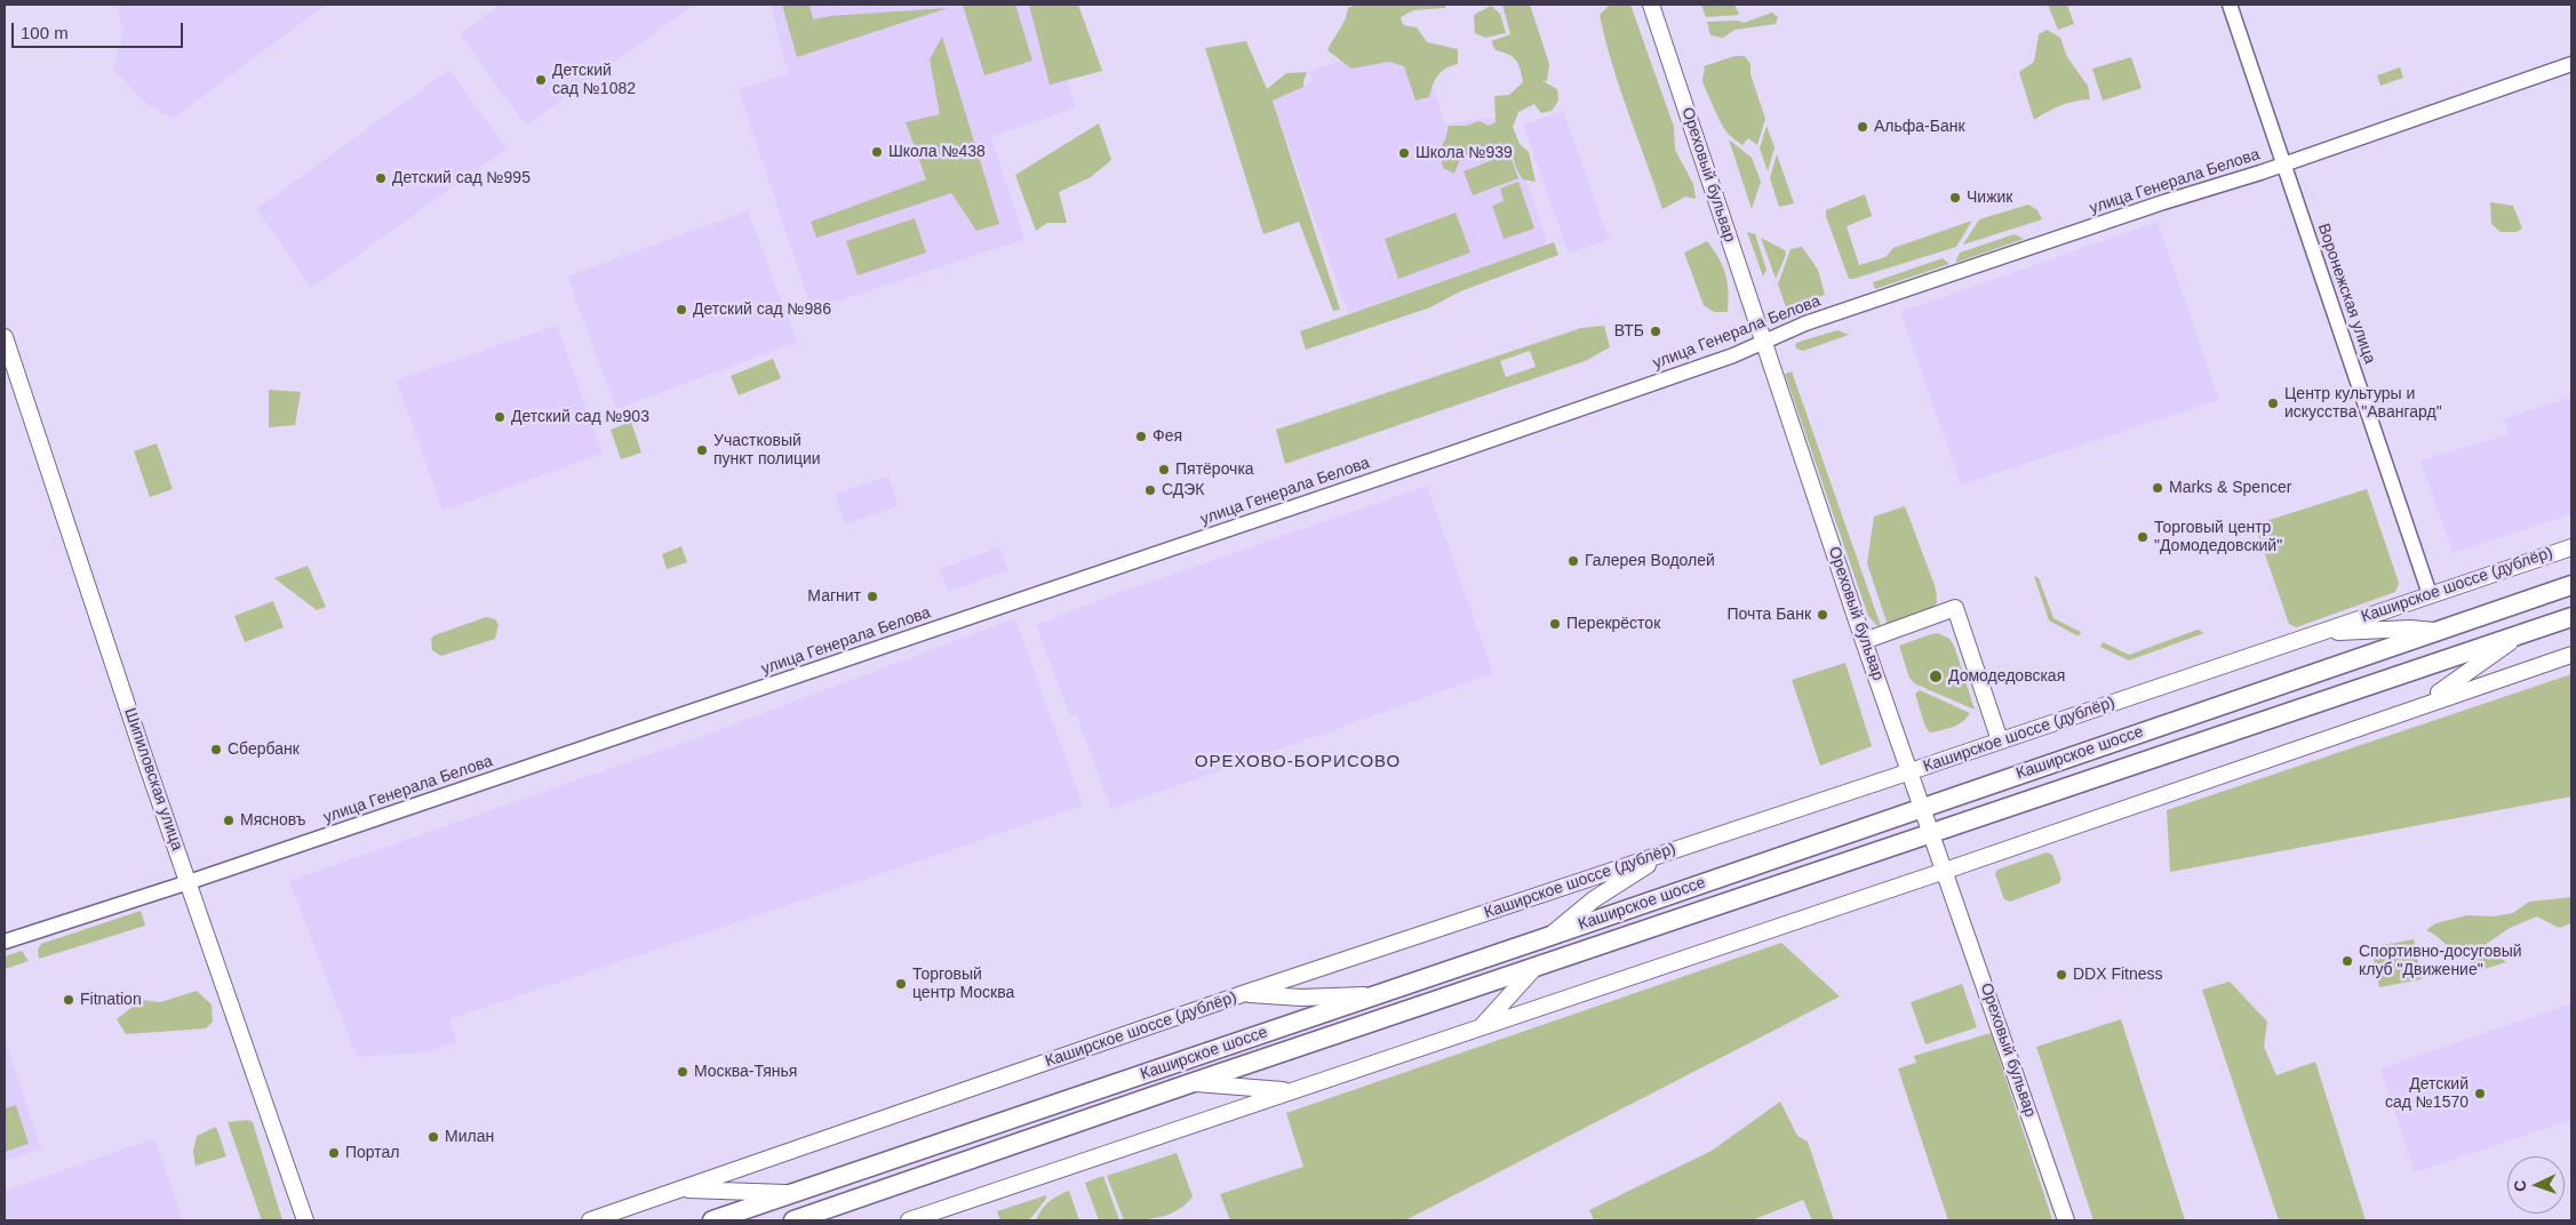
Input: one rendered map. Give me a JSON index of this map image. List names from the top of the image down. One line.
{"streets":{"main road":["Ореховый бульвар","Каширское шоссе (дублёр)","Каширское шоссе","Шипиловская улица"],"street":["улица Генерала Белова","Воронежская улица"]},"crossings":[["Ореховый бульвар","улица Генерала Белова"],["Ореховый бульвар","Каширское шоссе (дублёр)"],["Ореховый бульвар","Каширское шоссе"],["улица Генерала Белова","Воронежская улица"],["улица Генерала Белова","Шипиловская улица"],["Воронежская улица","Каширское шоссе (дублёр)"]],"districts":["ОРЕХОВО-БОРИСОВО"],"places":["Детский сад №1082","Альфа-Банк","Школа №438","Школа №939","Детский сад №995","Чижик","Детский сад №986","ВТБ","Центр культуры и искусства \"Авангард\"","Детский сад №903","Фея","Участковый пункт полиции","Пятёрочка","Marks & Spencer","СДЭК","Торговый центр \"Домодедовский\"","Галерея Водолей","Магнит","Почта Банк","Перекрёсток","Домодедовская","Сбербанк","Мясновъ","Спортивно-досуговый клуб \"Движение\"","DDX Fitness","Торговый центр Москва","Fitnation","Москва-Тянья","Детский сад №1570","Милан","Портал"],"scale_bar":"100 m","north":"left"}
